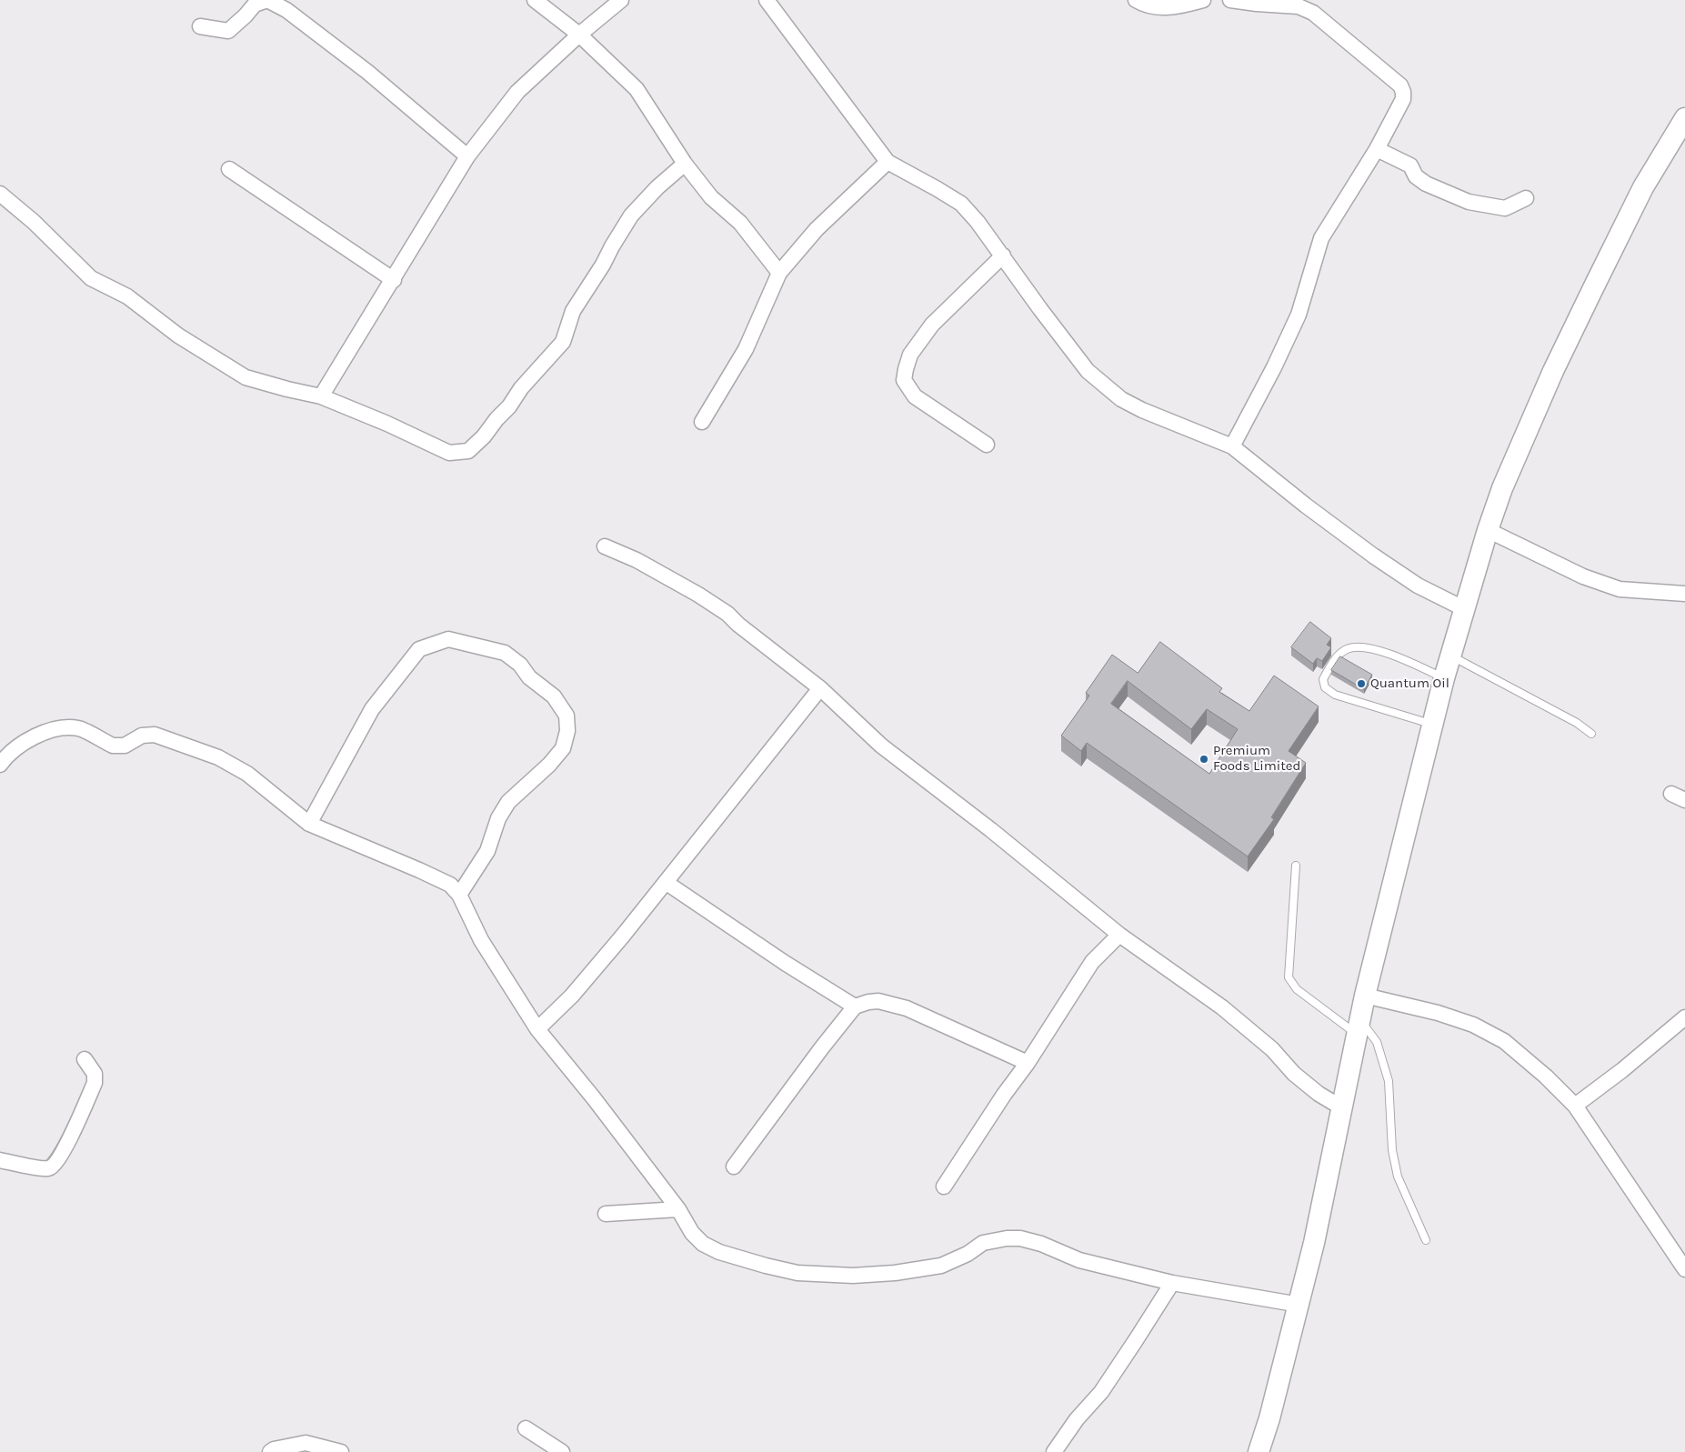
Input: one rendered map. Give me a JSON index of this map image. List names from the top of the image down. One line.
{"places":["Quantum Oil","Premium Foods Limited"]}
